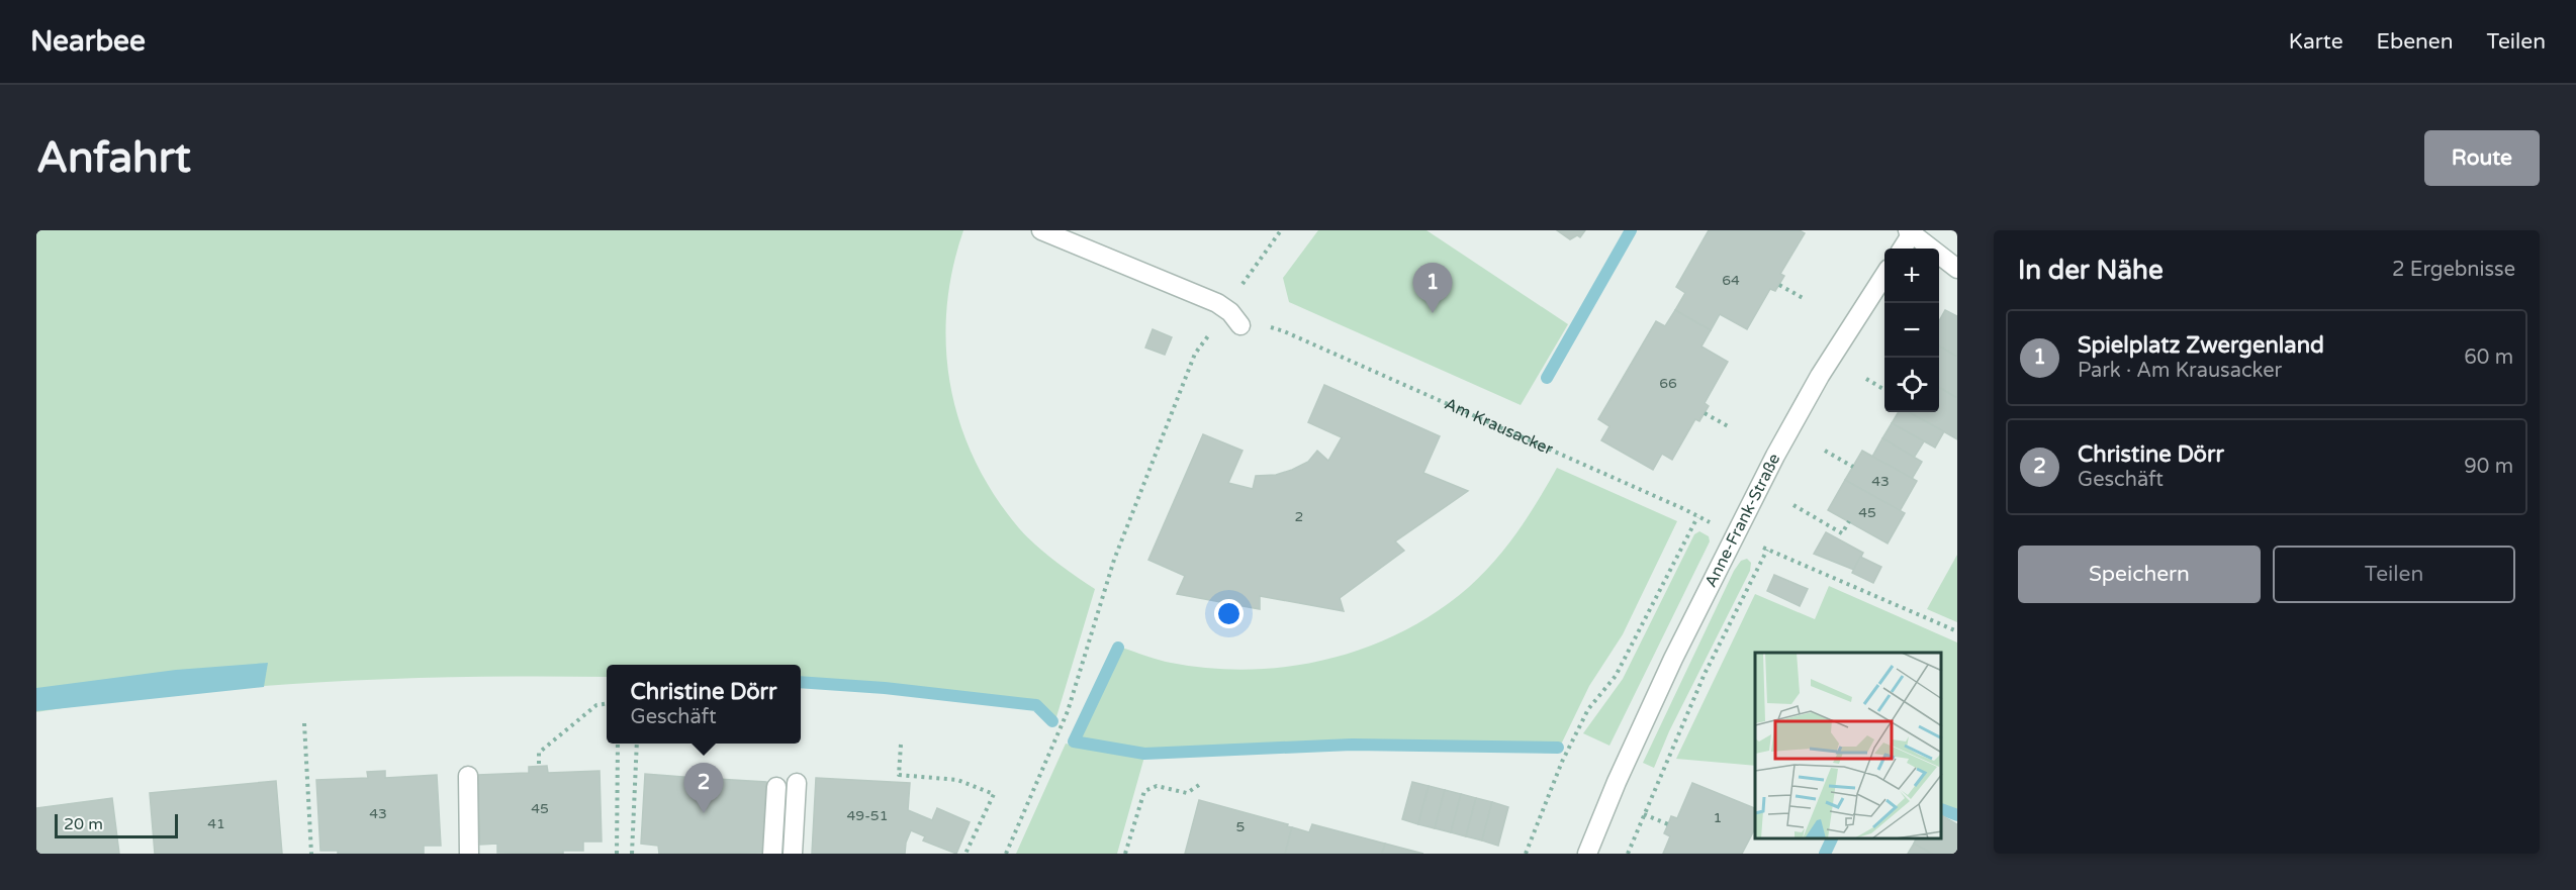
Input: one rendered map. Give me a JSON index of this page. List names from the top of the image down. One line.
{"streets":{"street":["Anne-Frank-Straße"],"path":["Am Krausacker"]},"crossings":[["Am Krausacker","Anne-Frank-Straße"]],"house_numbers":["64","66","43","45","2","45","43","49-51","1","41","5"],"scale_bar":"20 m","page":{"header":"Nearbee","nav":["Karte","Ebenen","Teilen"],"buttons":["Route",["Speichern","Teilen"]],"title":"Anfahrt","heading":["In der Nähe","2 Ergebnisse"],"map_buttons":["+","−"],"pins":["1","2"],"list":[{"mark":"1","name":"Spielplatz Zwergenland","note":"Park · Am Krausacker","value":"60 m"},{"mark":"2","name":"Christine Dörr","note":"Geschäft","value":"90 m"}],"popup":["Christine Dörr","Geschäft"],"scale":"20 m"}}
